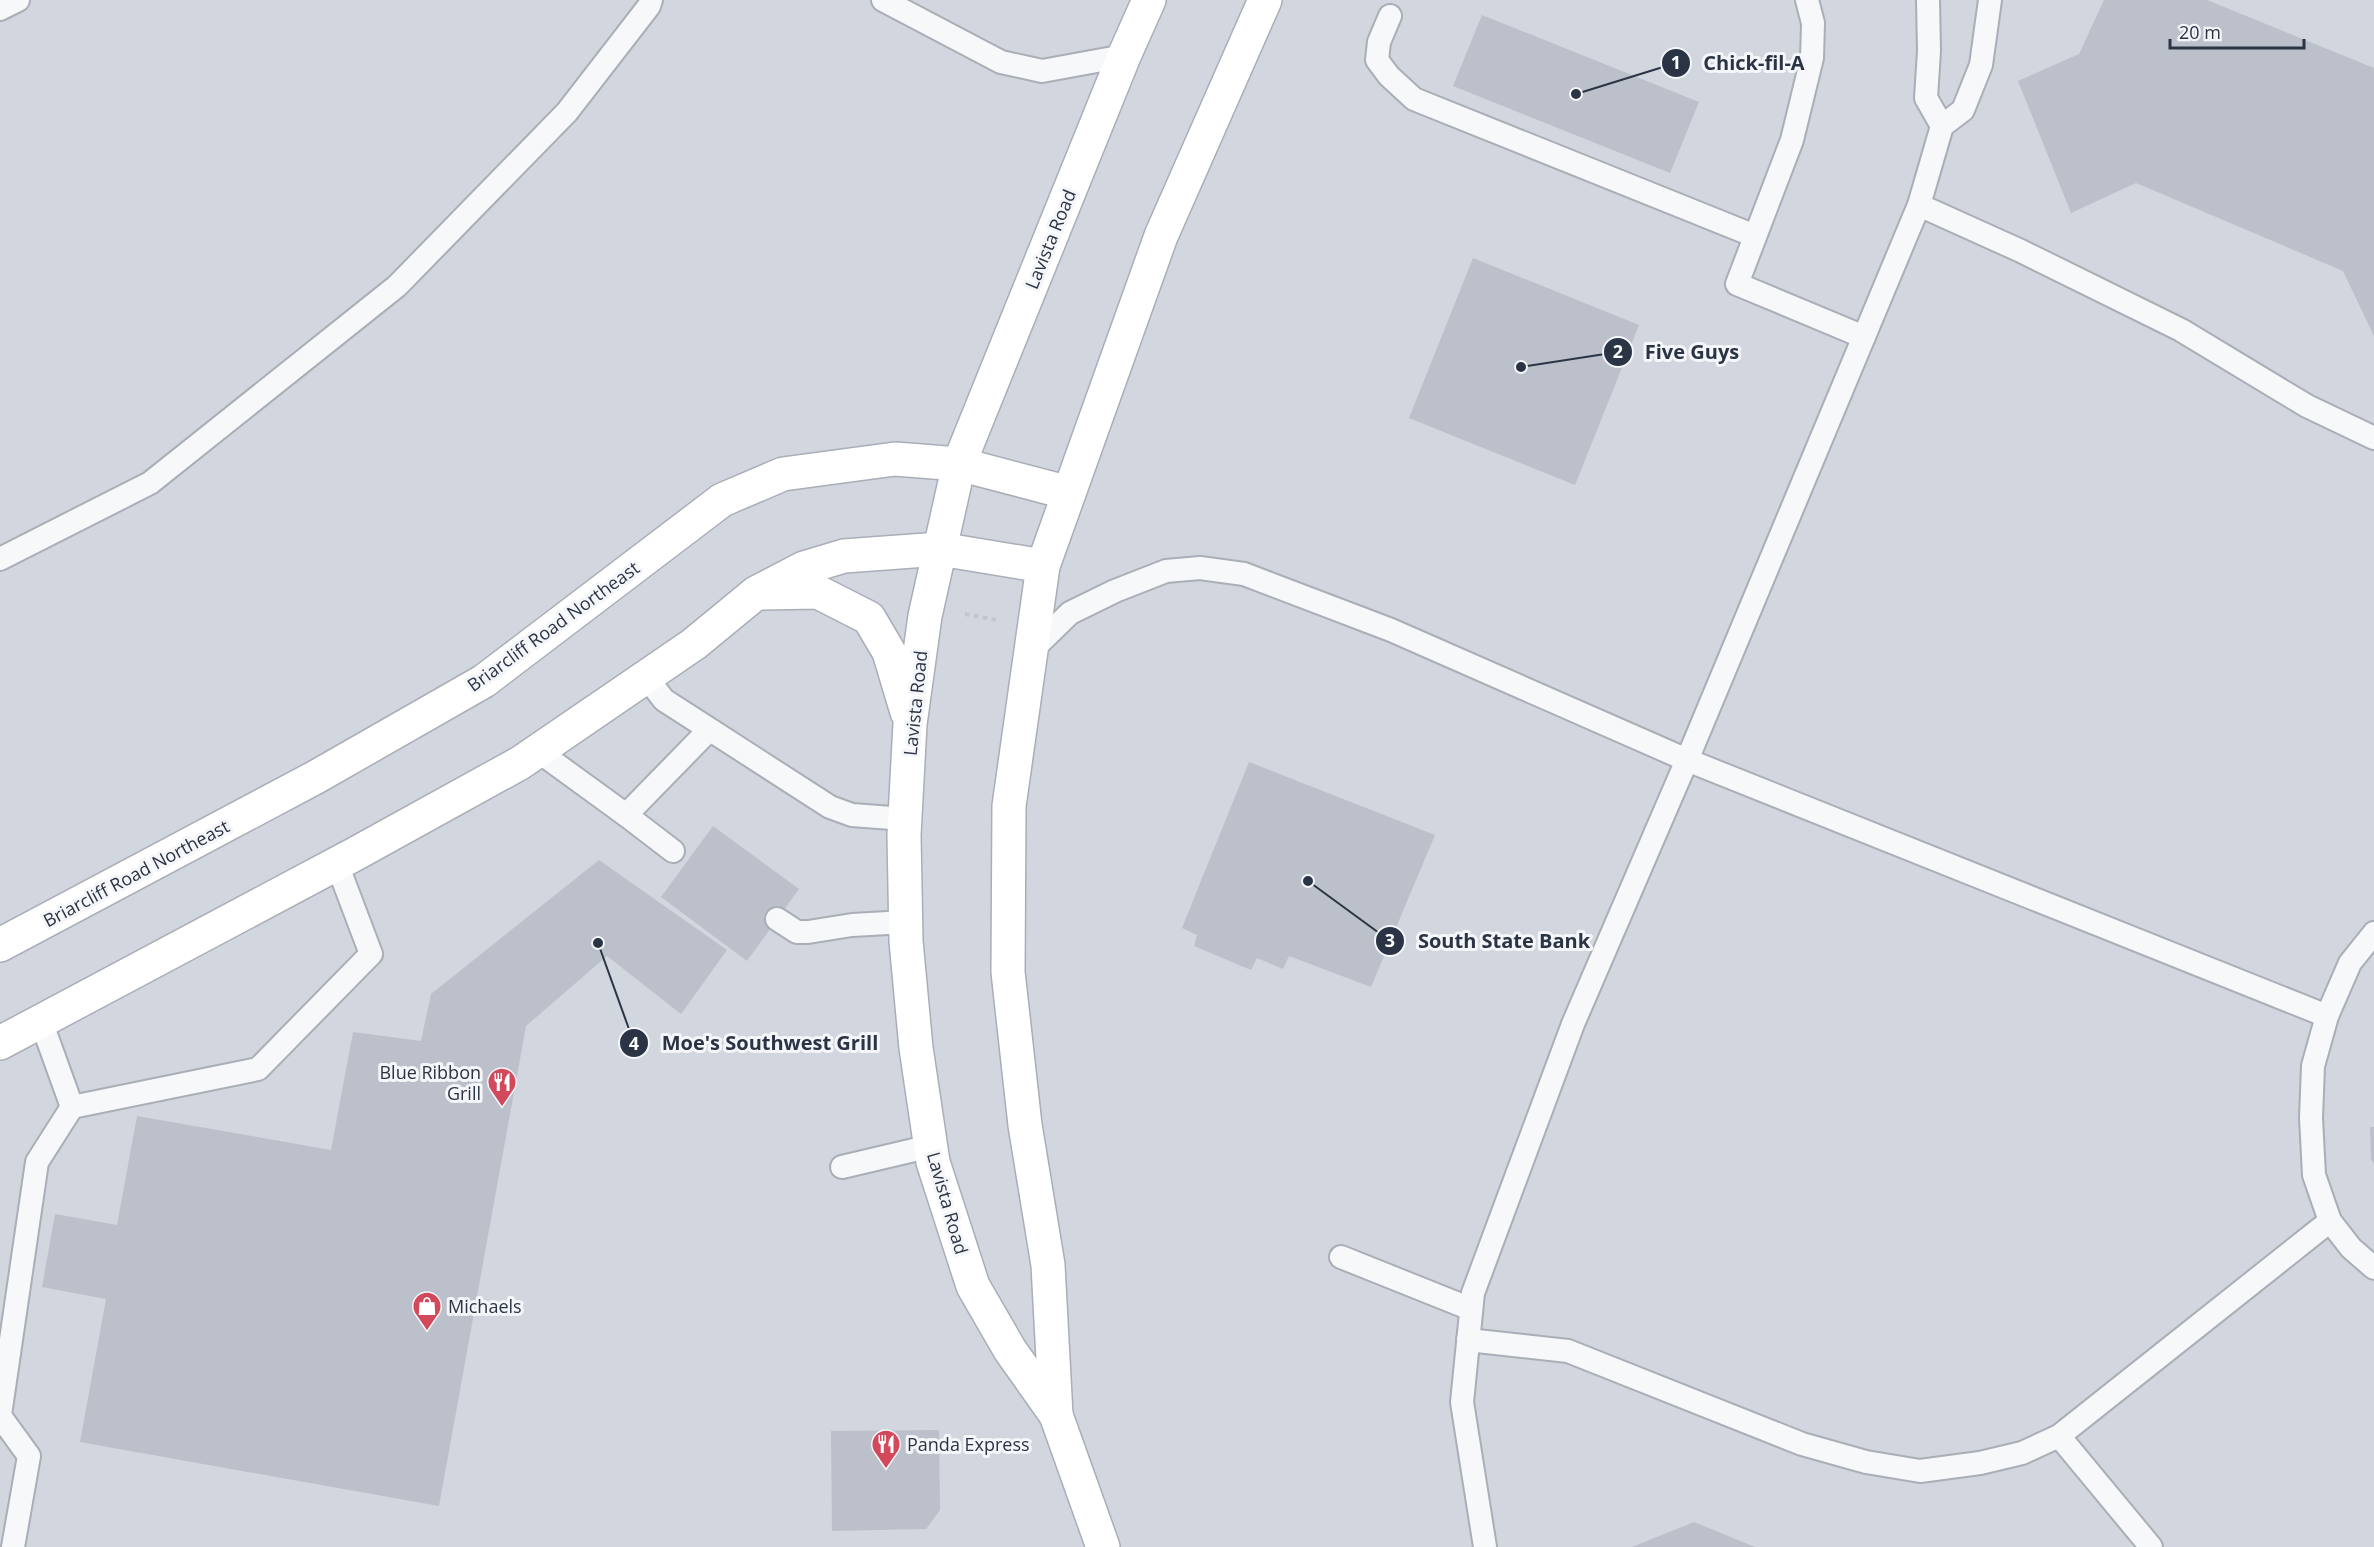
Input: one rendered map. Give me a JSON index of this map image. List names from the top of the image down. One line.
{"streets":{"main road":["Lavista Road","Briarcliff Road Northeast"]},"crossings":[["Lavista Road","Briarcliff Road Northeast"]],"places":{"other":["Chick-fil-A","Five Guys","South State Bank","Moe's Southwest Grill"],"restaurant":["Blue Ribbon Grill","Panda Express"],"shop":["Michaels"]},"scale_bar":"20 m"}
